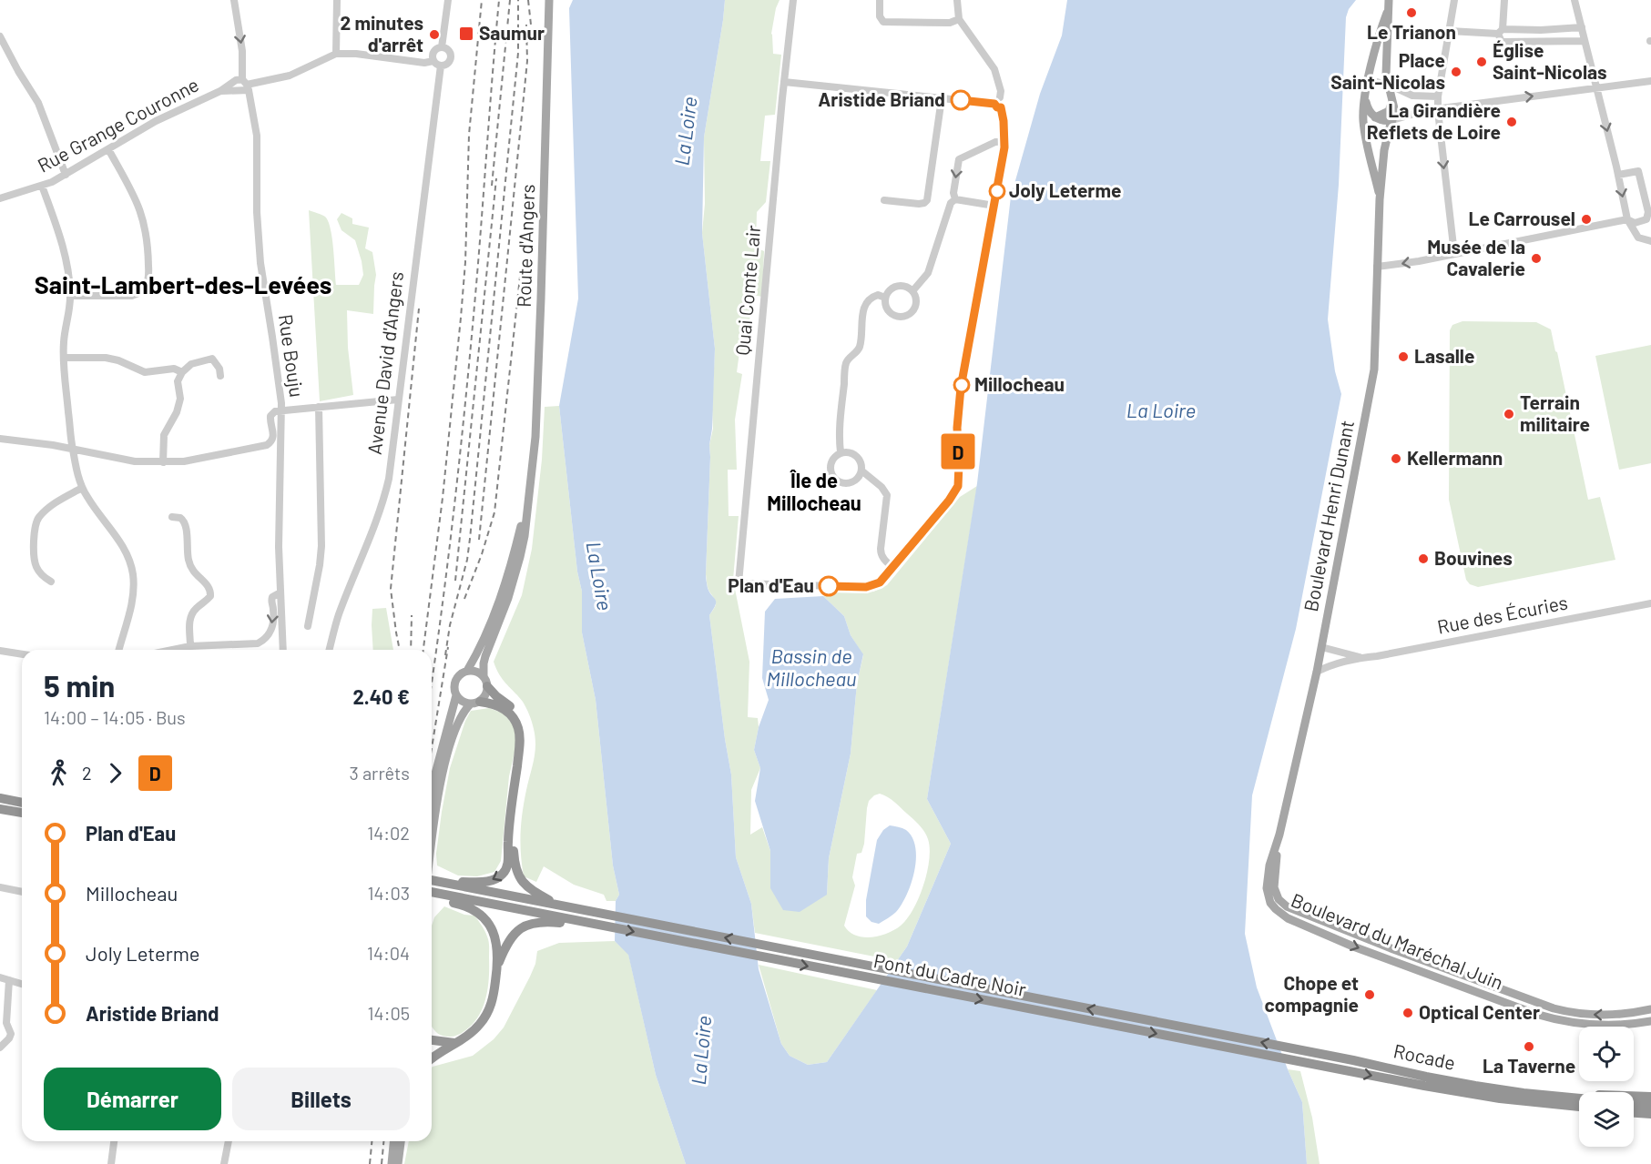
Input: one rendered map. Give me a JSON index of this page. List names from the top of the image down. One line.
{"streets":{"highway":["Pont du Cadre Noir","Rocade"],"main road":["Route d'Angers","Boulevard Henri Dunant","Boulevard du Maréchal Juin"],"street":["Rue Grange Couronne","Quai Comte Lair","Rue Bouju","Avenue David d'Angers","Rue des Écuries"]},"crossings":[["Rue Grange Couronne","Rue Bouju"],["Boulevard Henri Dunant","Rue des Écuries"],["Boulevard Henri Dunant","Boulevard du Maréchal Juin"],["Pont du Cadre Noir","Rocade"]],"districts":["Saint-Lambert-des-Levées","Île de Millocheau"],"water":["La Loire","Bassin de Millocheau"],"places":{"other":["Le Trianon","2 minutes d'arrêt","Église Saint-Nicolas","Place Saint-Nicolas","Aristide Briand","La Girandière Reflets de Loire","Joly Leterme","Le Carrousel","Musée de la Cavalerie","Lasalle","Millocheau","Terrain militaire","Kellermann","Bouvines","Plan d'Eau","Chope et compagnie","Optical Center","La Taverne"],"transit":["Saumur"]},"lines":["bus line D"],"page":{"on_map":"D","heading":["5 min","14:00 – 14:05 · Bus","2.40 €"],"legs":["2","D","3 arrêts"],"list":[{"name":"Plan d'Eau","value":"14:02"},{"name":"Millocheau","value":"14:03"},{"name":"Joly Leterme","value":"14:04"},{"name":"Aristide Briand","value":"14:05"}],"buttons":["Démarrer","Billets"]}}
